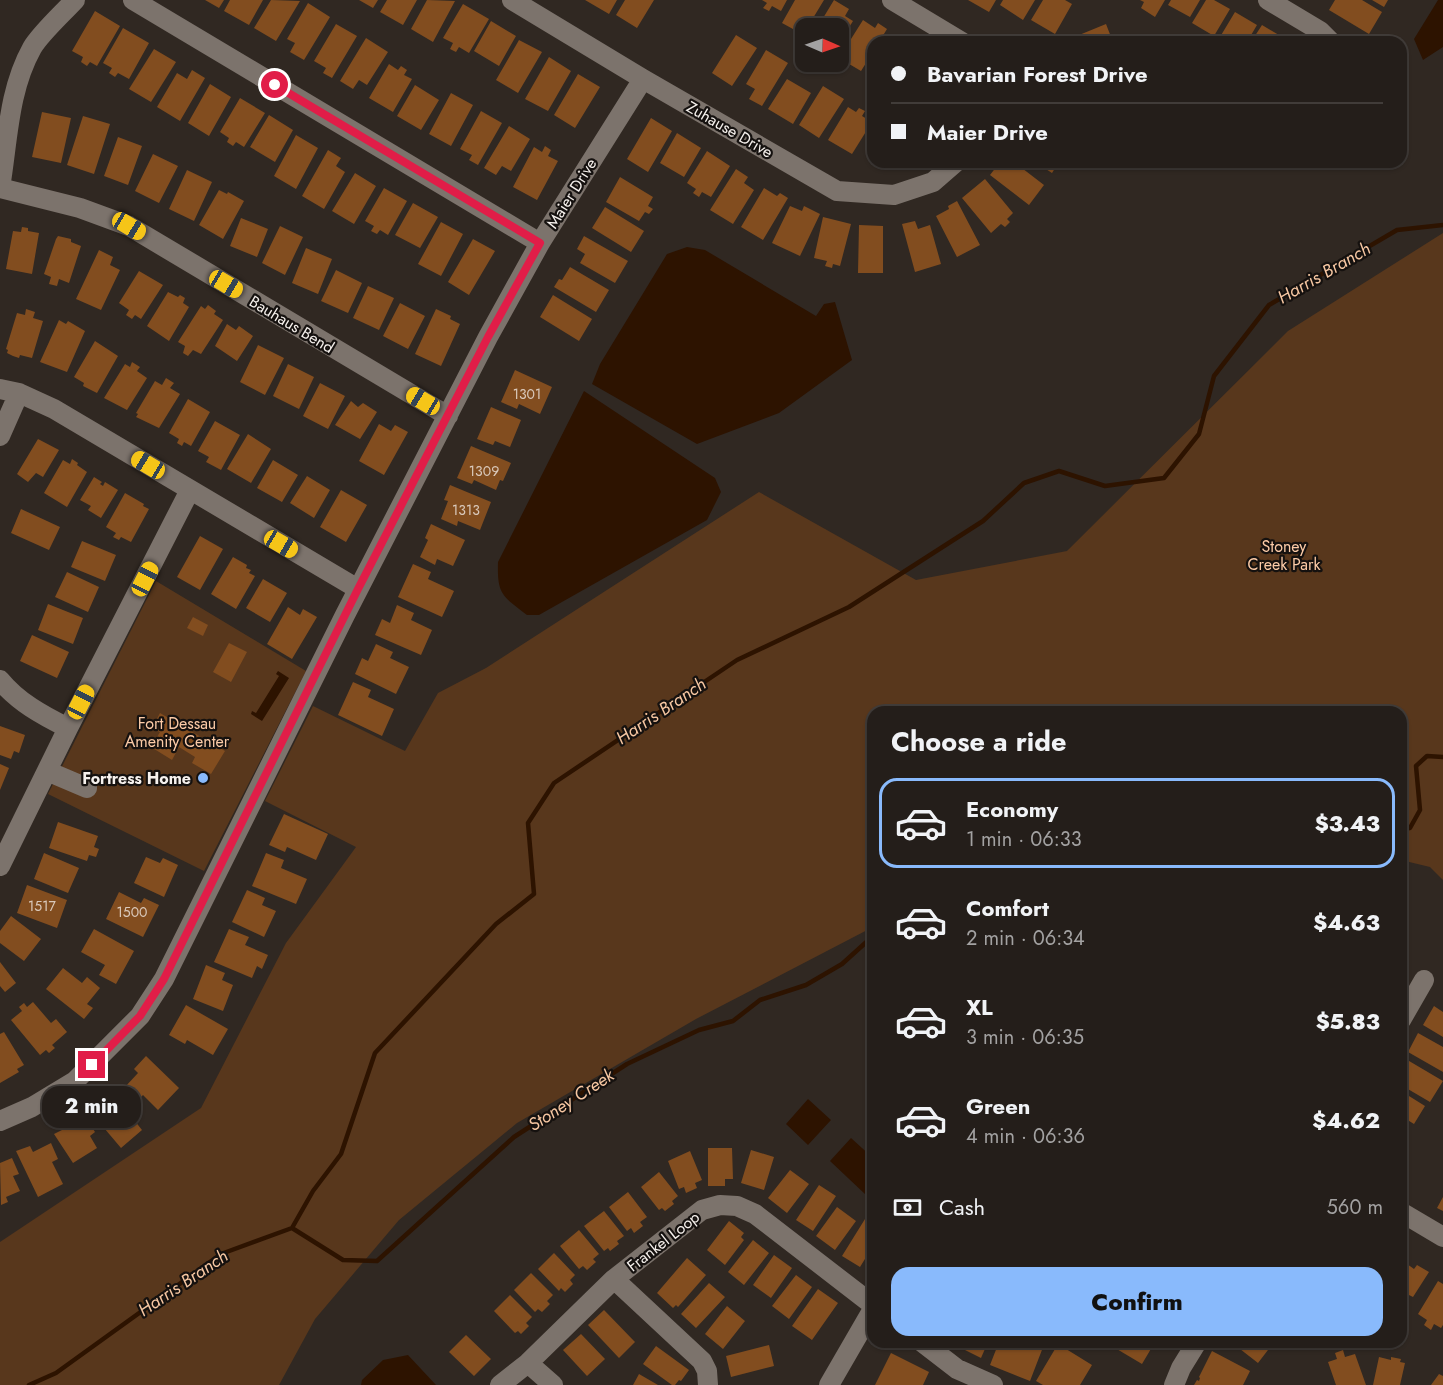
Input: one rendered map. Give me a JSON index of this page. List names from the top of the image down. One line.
{"streets":{"street":["Zuhause Drive","Maier Drive","Bauhaus Bend","Frankel Loop"]},"crossings":[["Zuhause Drive","Maier Drive"],["Maier Drive","Bauhaus Bend"]],"water":["Harris Branch","Stoney Creek"],"parks":["Stoney Creek Park","Fort Dessau Amenity Center"],"places":["Fortress Home"],"house_numbers":["1301","1309","1313","1517","1500"],"north":"right","page":{"banner":["Bavarian Forest Drive","Maier Drive"],"heading":"Choose a ride","list":[{"name":"Economy","note":"1 min · 06:33","value":"$3.43"},{"name":"Comfort","note":"2 min · 06:34","value":"$4.63"},{"name":"XL","note":"3 min · 06:35","value":"$5.83"},{"name":"Green","note":"4 min · 06:36","value":"$4.62"}],"bubble":"2 min","pay":["Cash","560 m"],"buttons":"Confirm"}}
